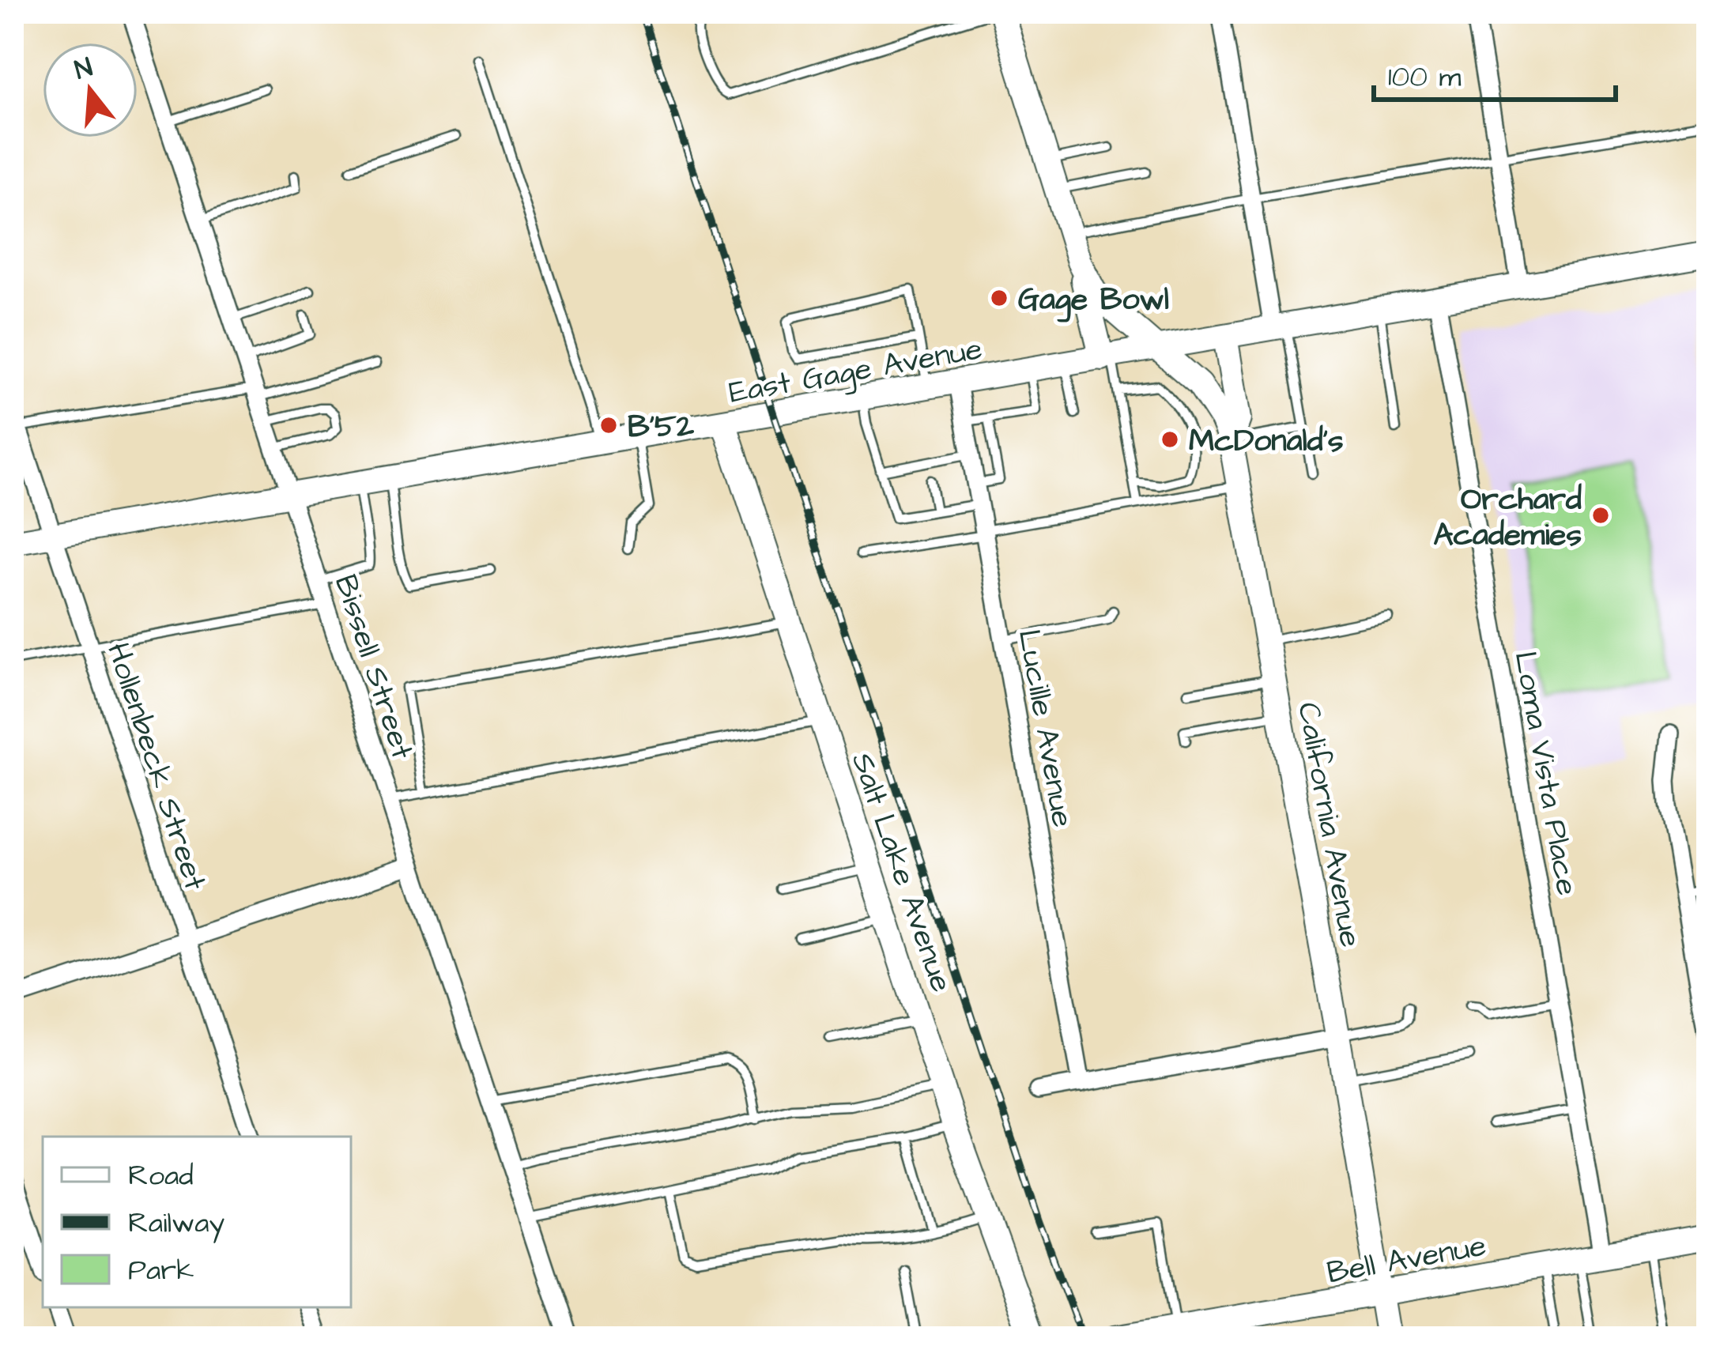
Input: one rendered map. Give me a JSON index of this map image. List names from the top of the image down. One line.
{"streets":{"street":["East Gage Avenue","Bissell Street","Lucille Avenue","Hollenbeck Street","Loma Vista Place","California Avenue","Salt Lake Avenue","Bell Avenue"]},"crossings":[["East Gage Avenue","Bissell Street"],["East Gage Avenue","Lucille Avenue"],["East Gage Avenue","Hollenbeck Street"],["East Gage Avenue","Loma Vista Place"],["East Gage Avenue","California Avenue"],["East Gage Avenue","Salt Lake Avenue"],["Loma Vista Place","Bell Avenue"],["California Avenue","Bell Avenue"]],"places":["Gage Bowl","B'52","McDonald's","Orchard Academies"],"legend":["Road","Railway","Park"],"scale_bar":"100 m","north":"top"}
